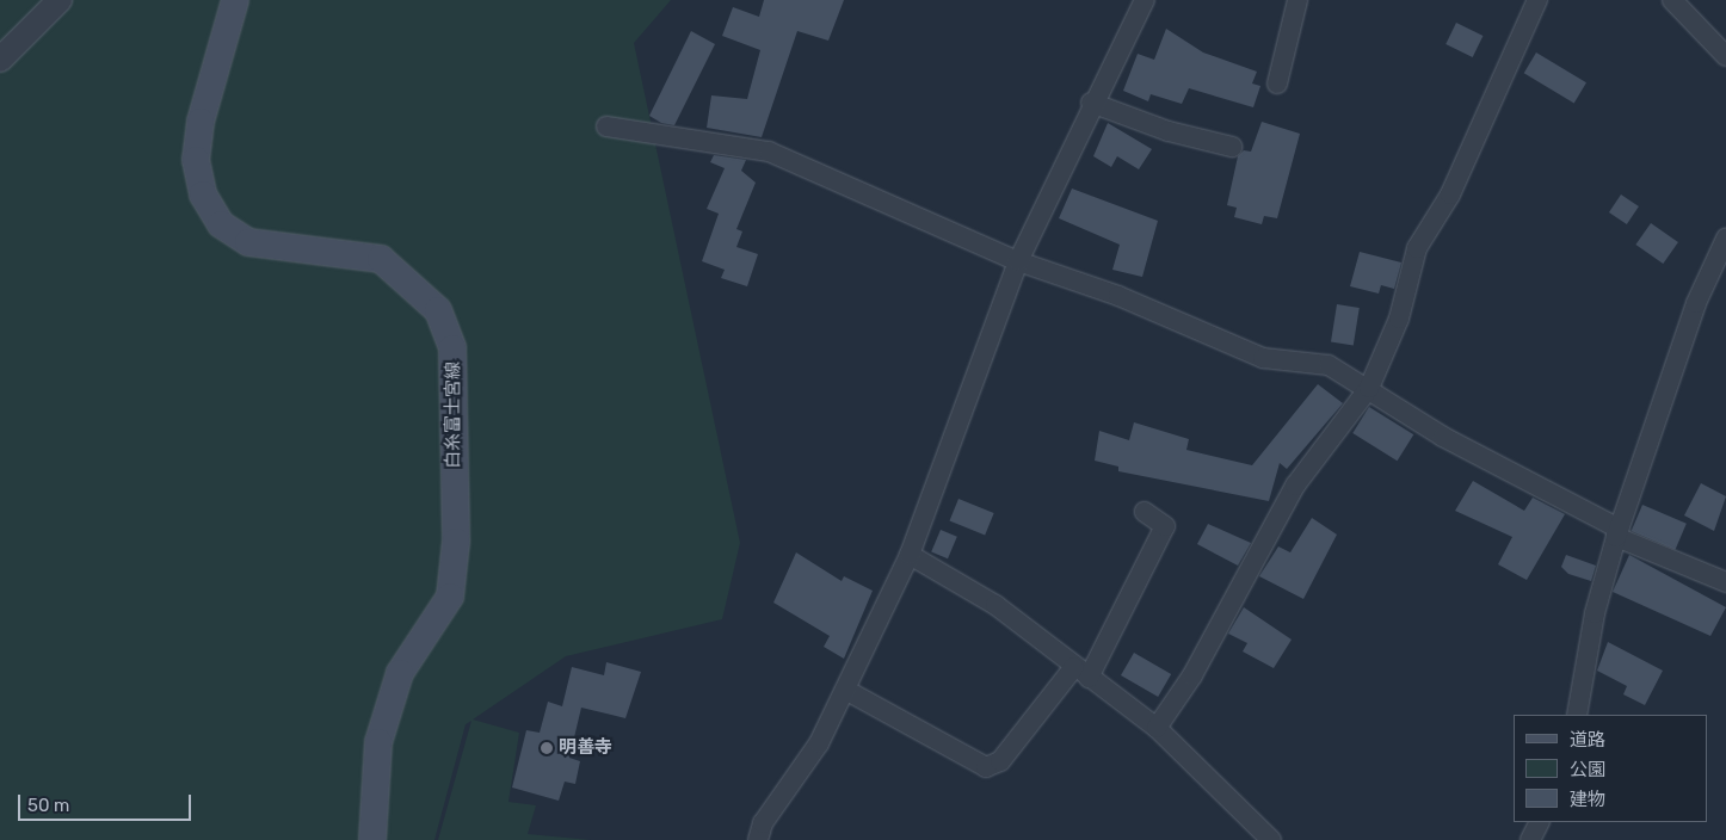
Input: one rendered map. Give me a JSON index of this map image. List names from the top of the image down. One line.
{"streets":{"main road":["白糸富士宮線"]},"places":["明善寺"],"legend":["道路","公園","建物"],"scale_bar":"50 m"}
